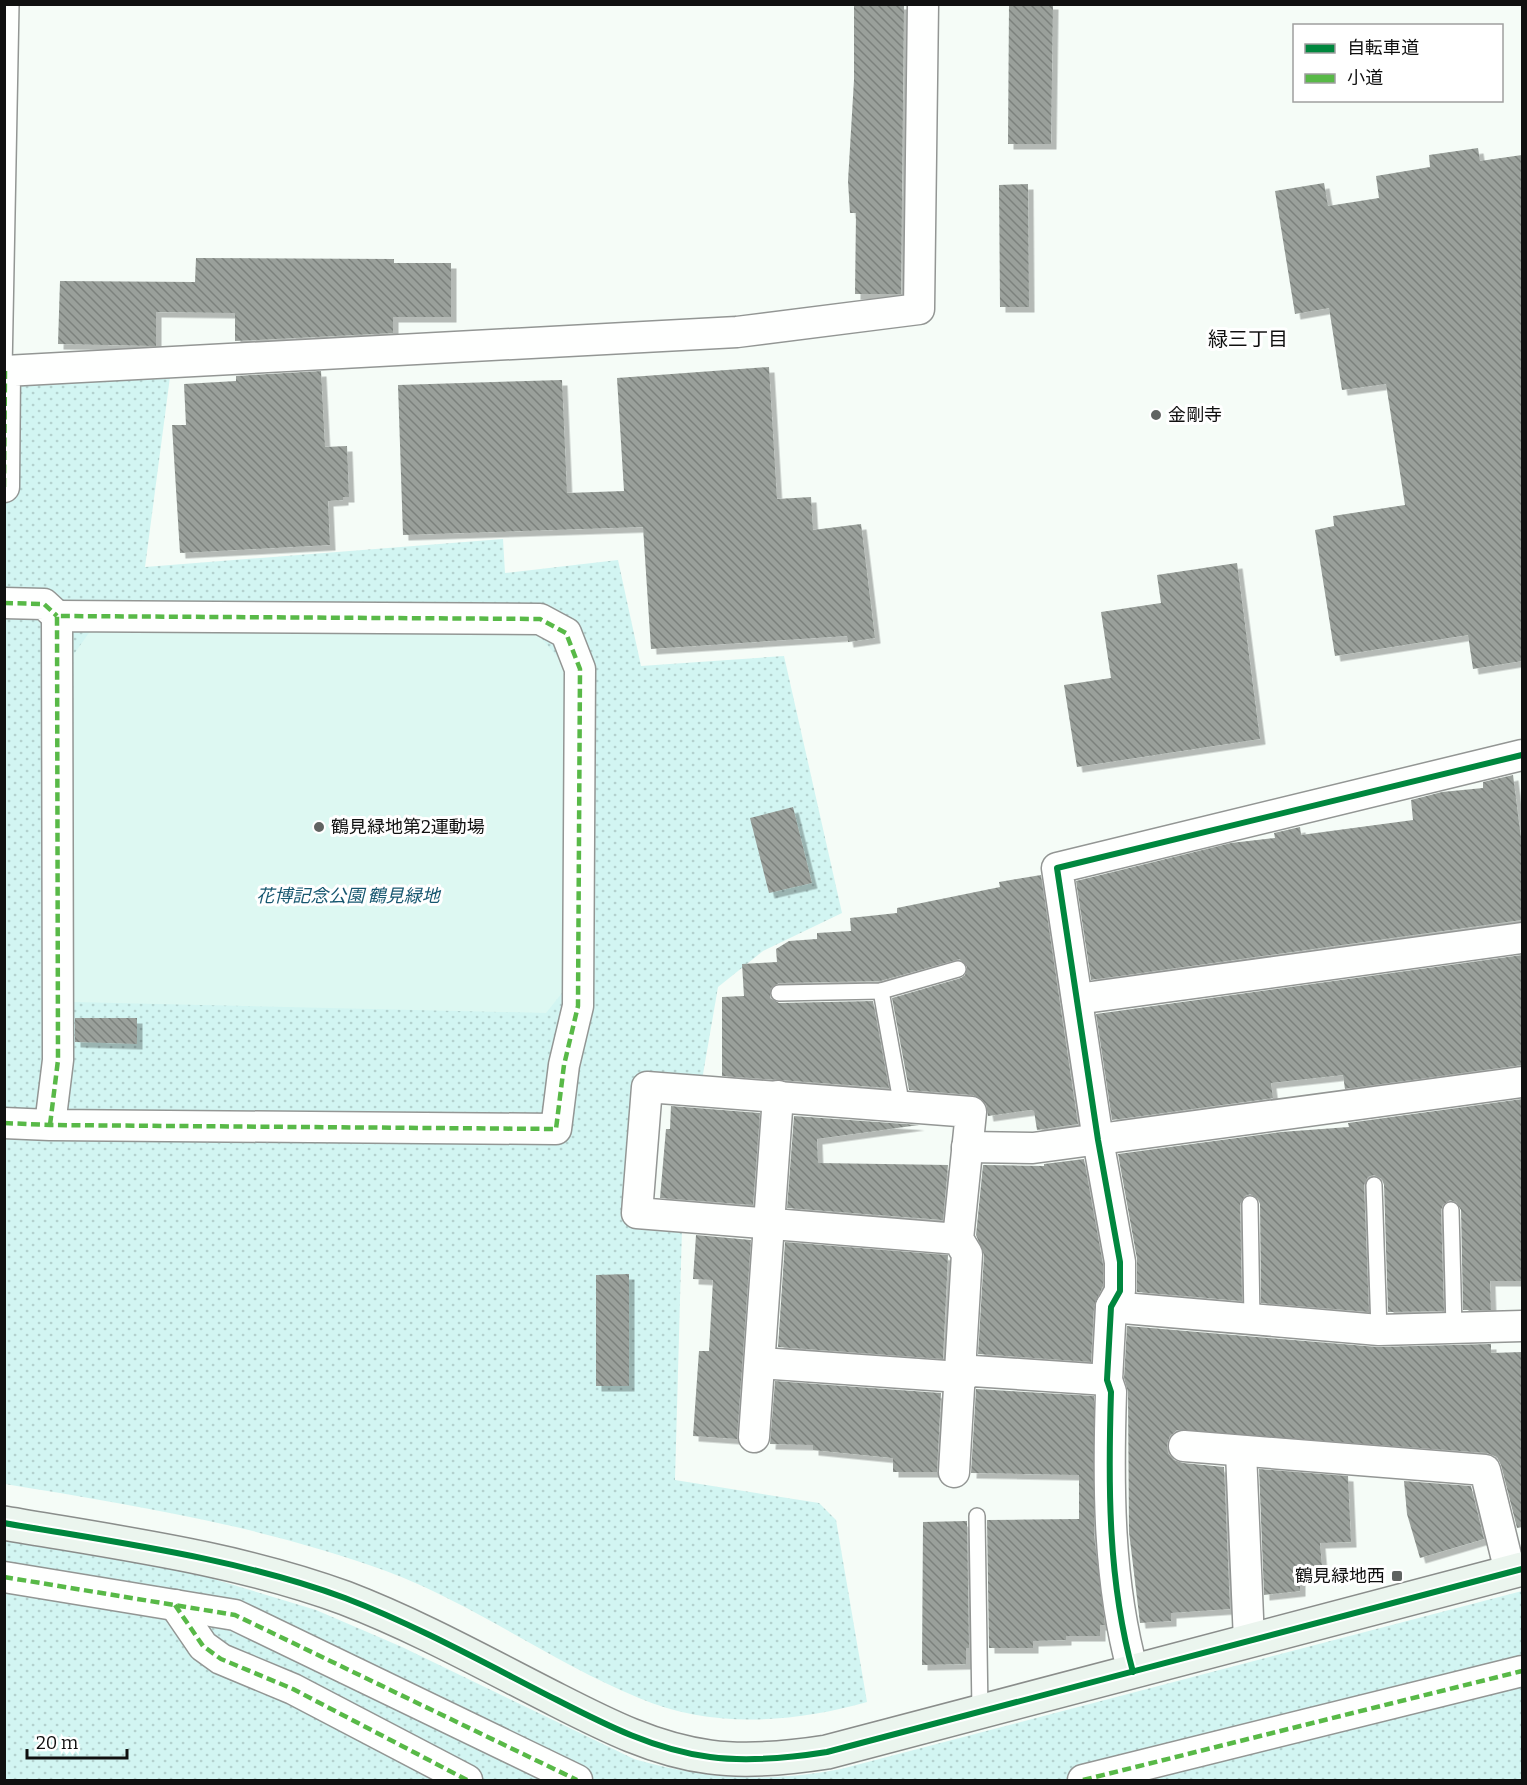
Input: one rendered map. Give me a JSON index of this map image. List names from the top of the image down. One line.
{"districts":["緑三丁目"],"parks":["花博記念公園 鶴見緑地"],"places":{"other":["金剛寺","鶴見緑地第2運動場"],"transit":["鶴見緑地西"]},"legend":["自転車道","小道"],"scale_bar":"20 m"}
